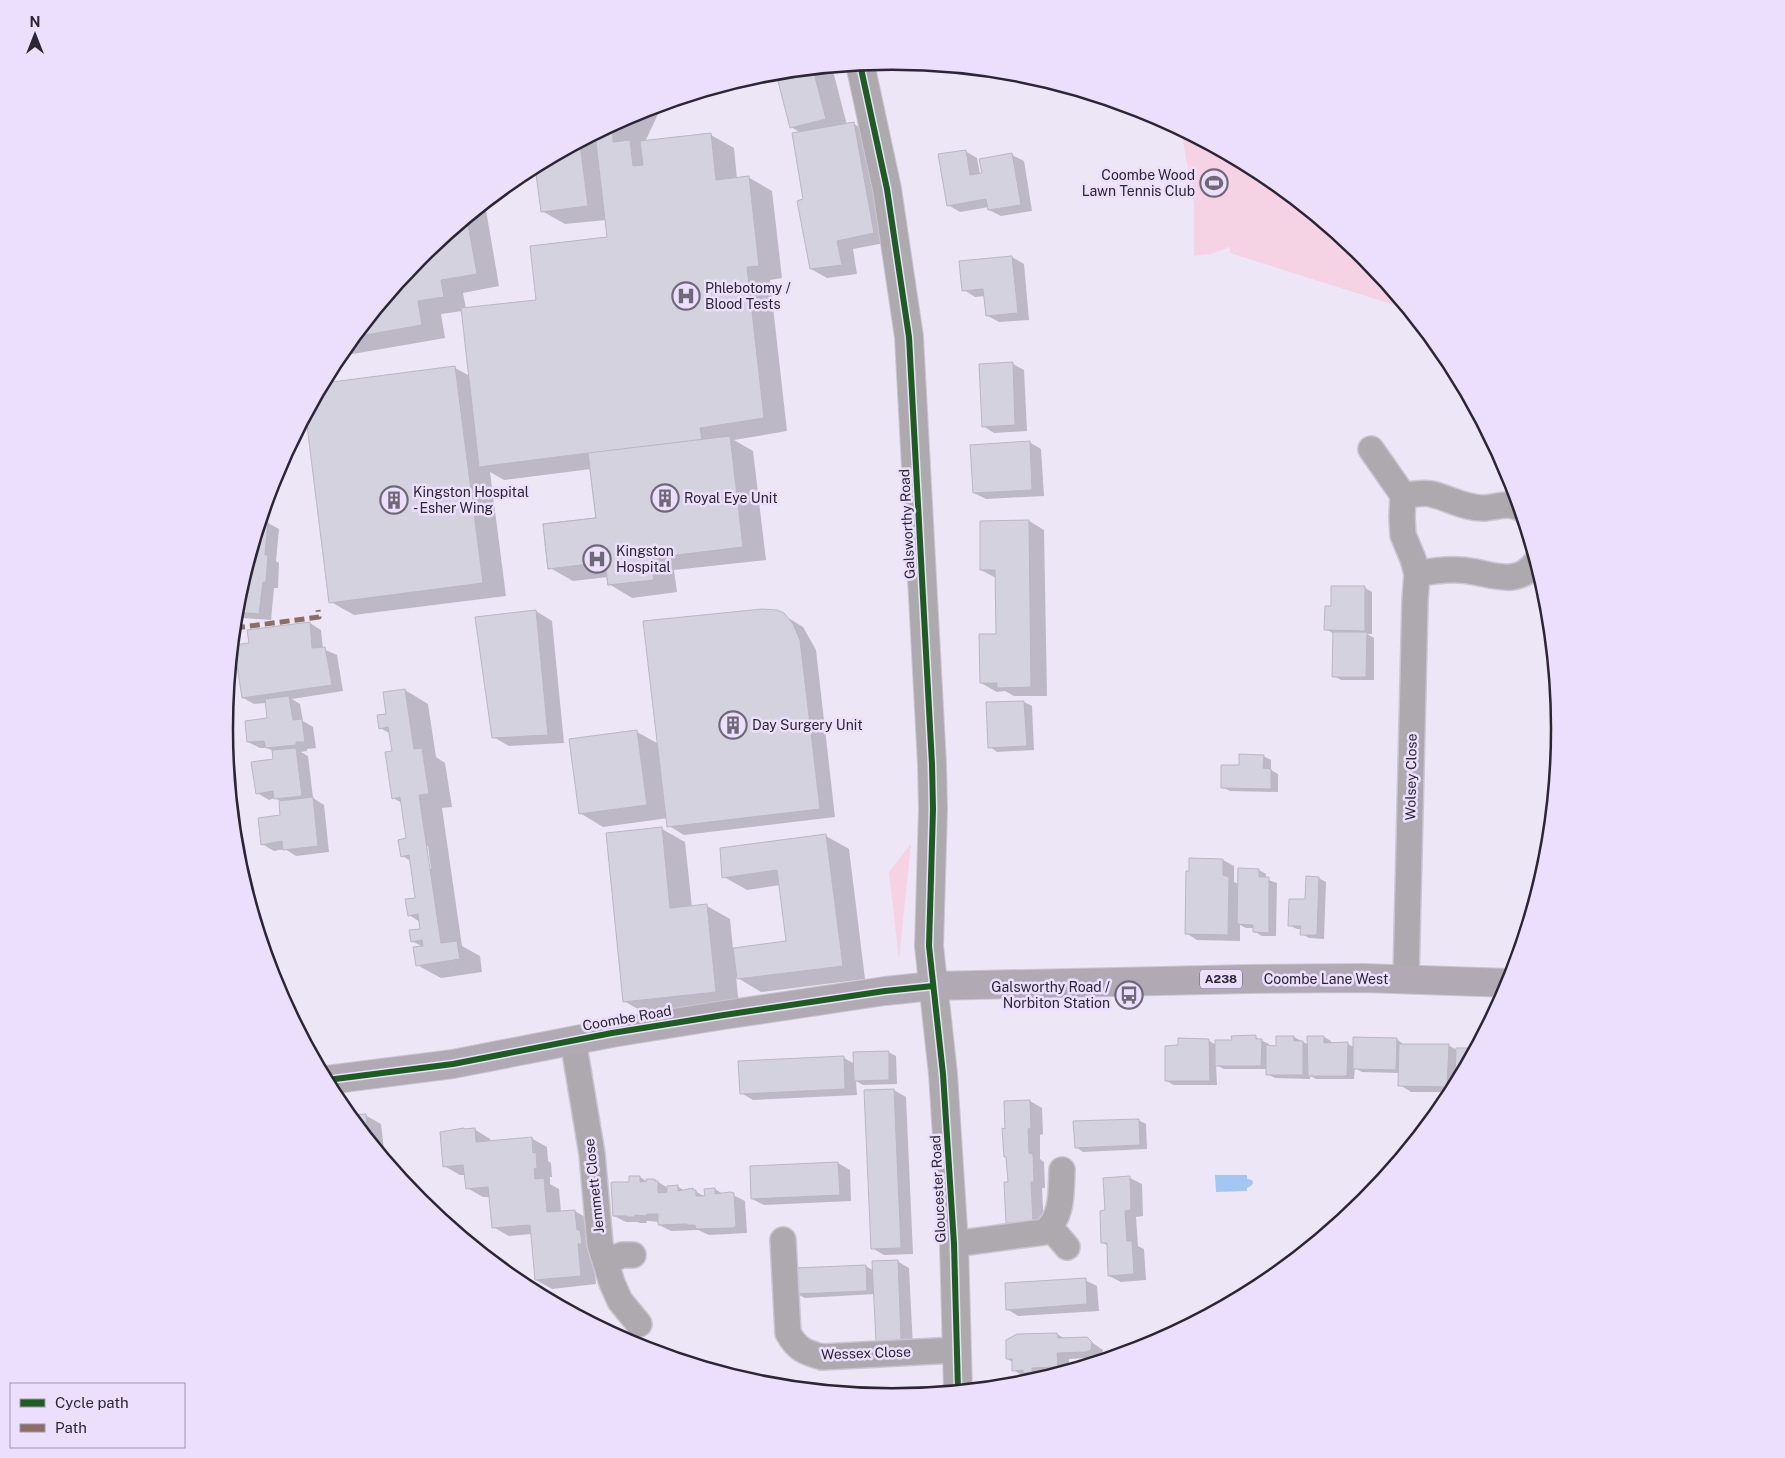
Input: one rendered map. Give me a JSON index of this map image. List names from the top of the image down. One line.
{"streets":{"main road":["A238","Coombe Lane West","Coombe Road"],"street":["Galsworthy Road","Wolsey Close","Jemmett Close","Gloucester Road","Wessex Close"]},"crossings":[["Galsworthy Road","Coombe Lane West"],["Galsworthy Road","Coombe Road"],["Galsworthy Road","Gloucester Road"],["Wolsey Close","Coombe Lane West"],["Coombe Lane West","Coombe Road"],["Coombe Lane West","Gloucester Road"],["Coombe Road","Jemmett Close"],["Coombe Road","Gloucester Road"],["Gloucester Road","Wessex Close"]],"places":{"sports":["Coombe Wood Lawn Tennis Club"],"hospital":["Phlebotomy / Blood Tests","Kingston Hospital"],"building":["Royal Eye Unit","Kingston Hospital - Esher Wing","Day Surgery Unit"],"bus stop":["Galsworthy Road / Norbiton Station"]},"legend":["Cycle path","Path"],"north":"top"}
